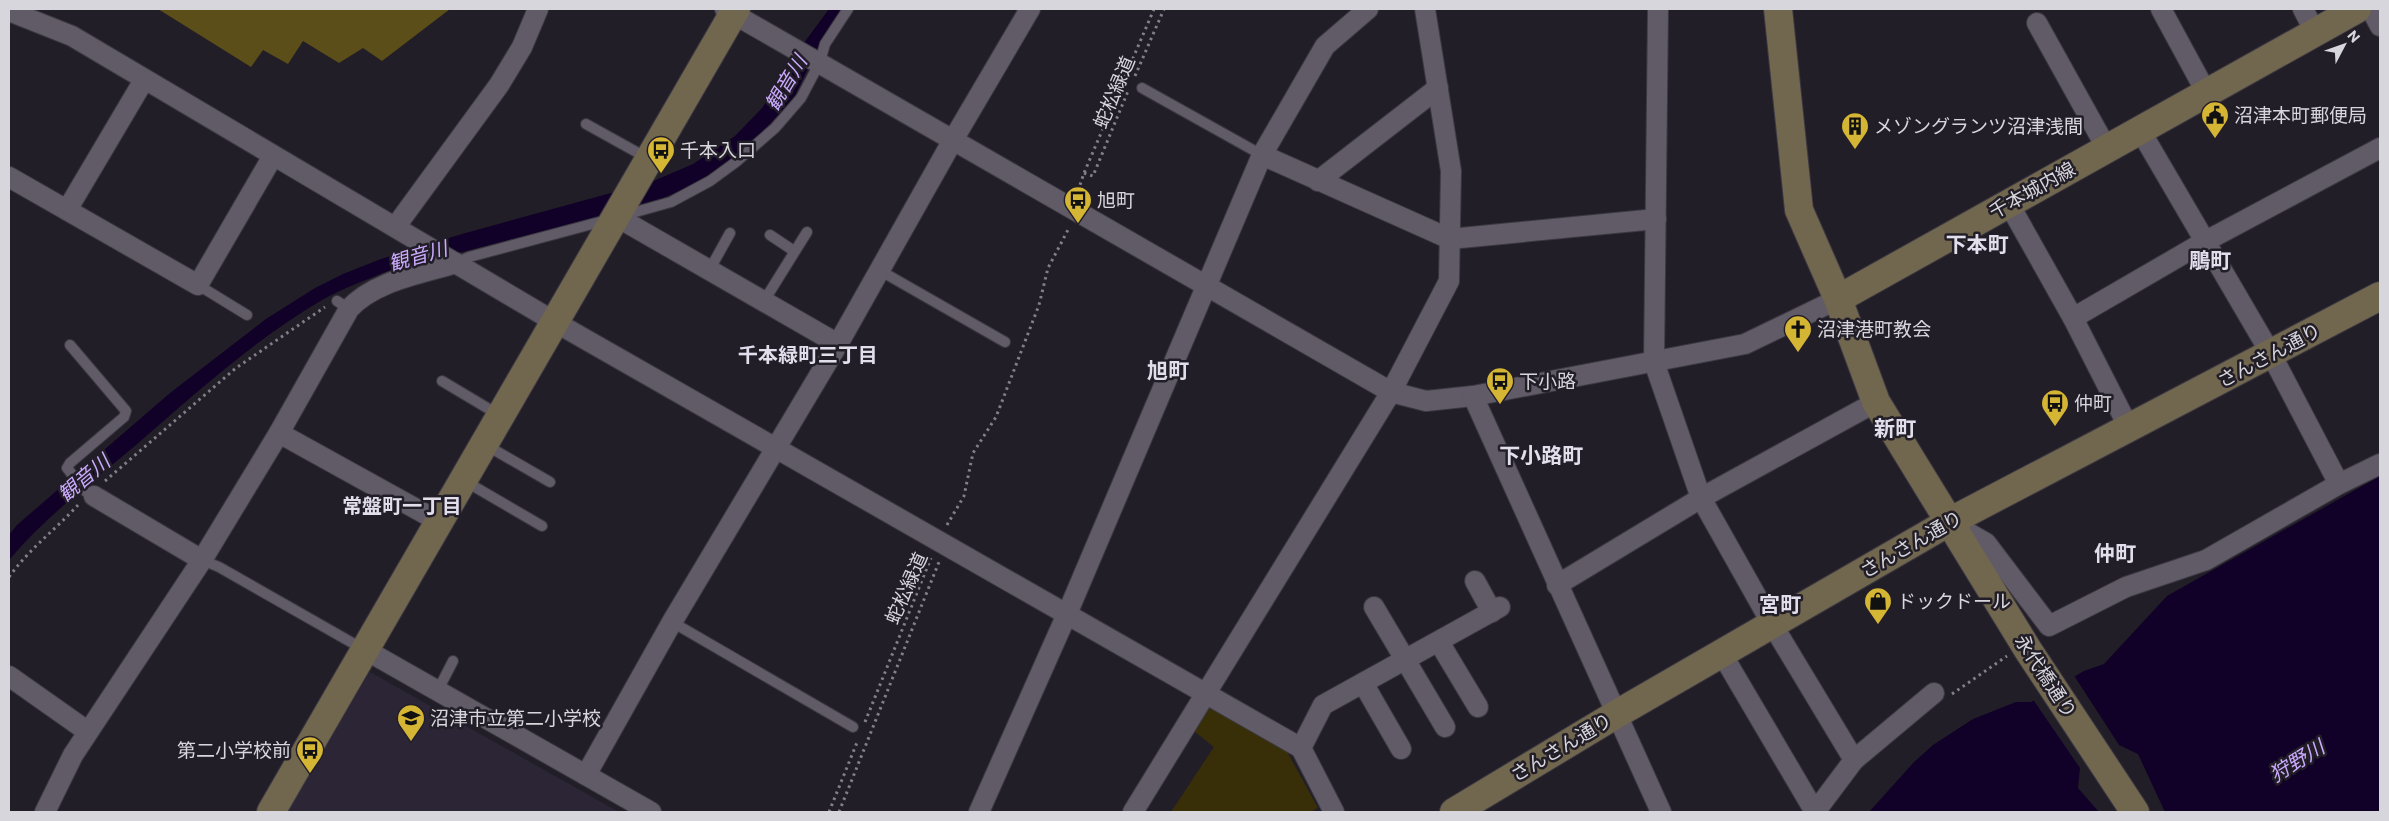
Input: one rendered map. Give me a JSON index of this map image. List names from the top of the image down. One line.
{"streets":{"main road":["千本城内線","さんさん通り","永代橋通り"],"path":["蛇松緑道"]},"crossings":[["千本城内線","永代橋通り"],["さんさん通り","永代橋通り"]],"districts":["下本町","鵰町","千本緑町三丁目","旭町","新町","下小路町","常盤町一丁目","仲町","宮町"],"water":["観音川","狩野川"],"places":{"public building":["沼津本町郵便局"],"building":["メゾングランツ沼津浅間"],"bus stop":["千本入口","旭町","下小路","仲町","第二小学校前"],"church":["沼津港町教会"],"shop":["ドックドール"],"school or university":["沼津市立第二小学校"]},"north":"top right"}
